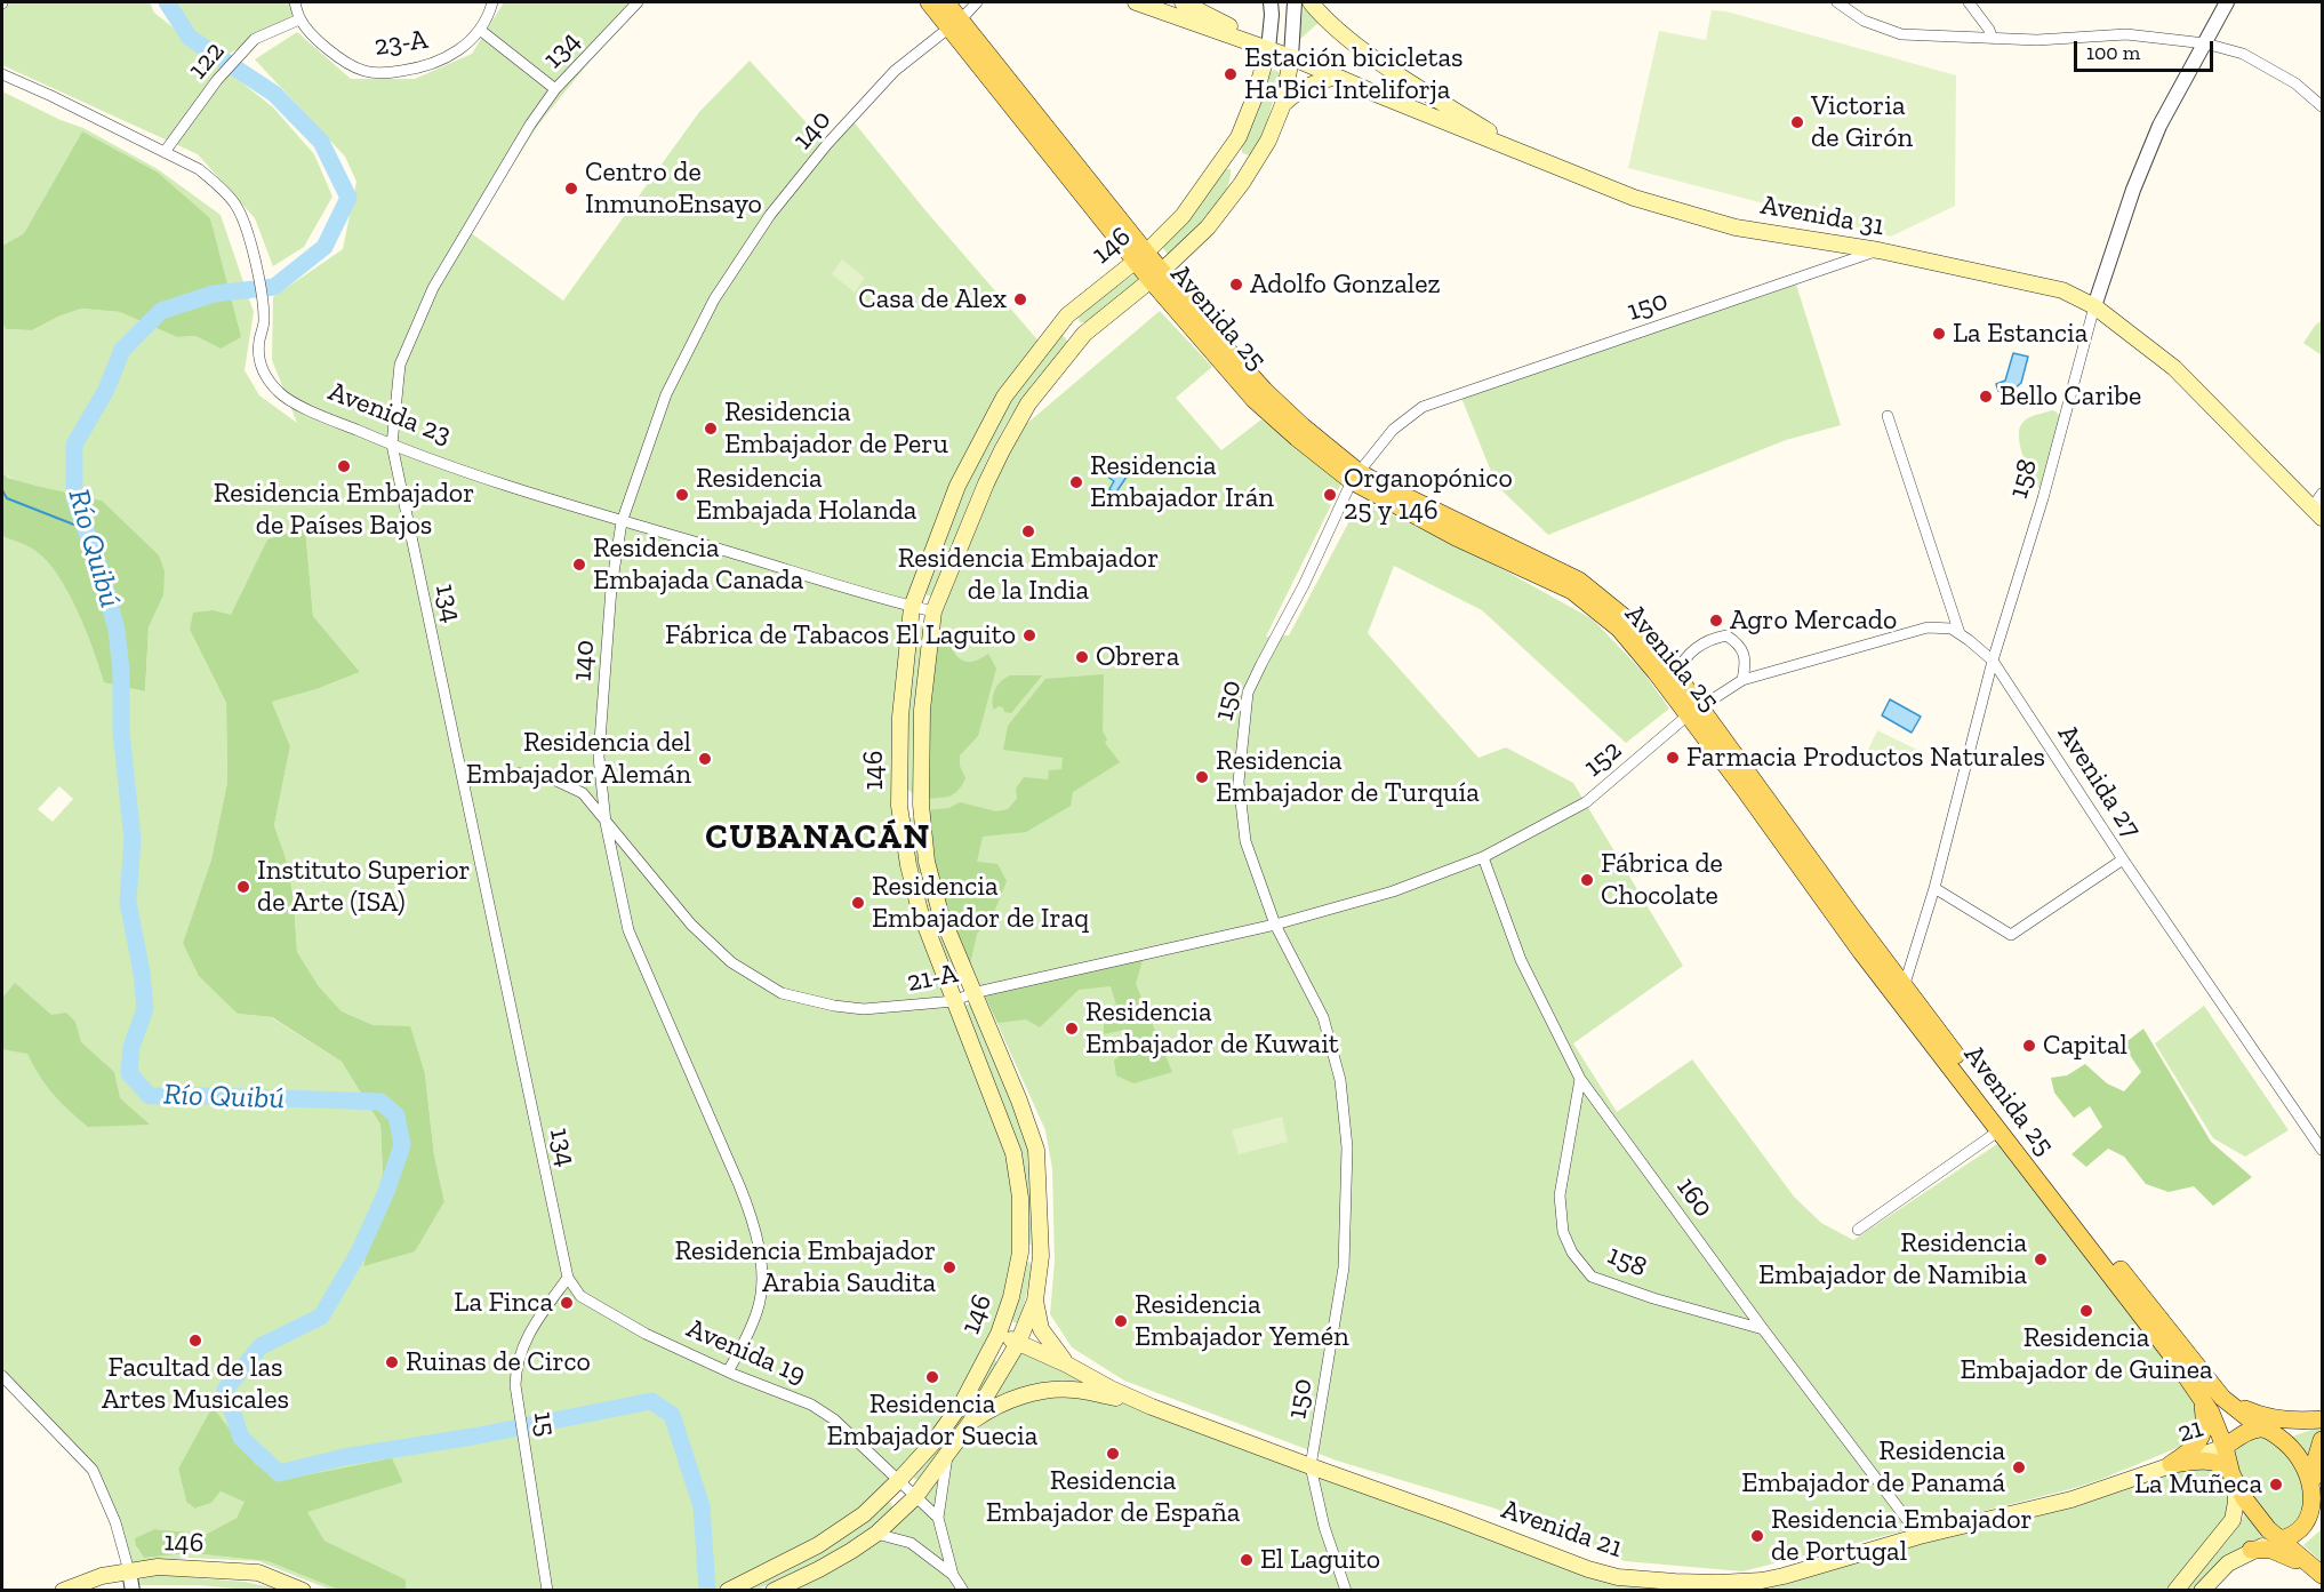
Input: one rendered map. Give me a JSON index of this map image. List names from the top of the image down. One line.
{"streets":{"main road":["Avenida 31","146","Avenida 25","21","Avenida 21"],"street":["23-A","134","122","140","150","Avenida 23","158","152","Avenida 27","21-A","160","Avenida 19","15"]},"crossings":[["23-A","122"],["134","Avenida 23"],["134","21-A"],["134","Avenida 19"],["134","15"],["122","Avenida 23"],["140","Avenida 25"],["140","Avenida 23"],["140","21-A"],["140","Avenida 19"],["Avenida 31","146"],["Avenida 31","150"],["Avenida 31","158"],["146","Avenida 25"],["146","Avenida 23"],["146","21-A"],["146","Avenida 19"],["146","Avenida 21"],["150","Avenida 25"],["150","21-A"],["150","Avenida 21"],["Avenida 25","158"],["Avenida 25","152"],["Avenida 25","21"],["158","Avenida 27"],["158","160"],["152","Avenida 27"],["152","21-A"],["152","160"],["21-A","160"],["160","Avenida 21"],["Avenida 19","15"],["21","Avenida 21"]],"districts":["CUBANACÁN"],"water":["Río Quibú"],"places":["Estación bicicletas Ha'Bici Inteliforja","Victoria de Girón","Centro de InmunoEnsayo","Adolfo Gonzalez","Casa de Alex","La Estancia","Bello Caribe","Residencia Embajador de Peru","Residencia Embajador de Países Bajos","Residencia Embajador Irán","Residencia Embajada Holanda","Organopónico 25 y 146","Residencia Embajador de la India","Residencia Embajada Canada","Agro Mercado","Fábrica de Tabacos El Laguito","Obrera","Farmacia Productos Naturales","Residencia del Embajador Alemán","Residencia Embajador de Turquía","Fábrica de Chocolate","Instituto Superior de Arte (ISA)","Residencia Embajador de Iraq","Residencia Embajador de Kuwait","Capital","Residencia Embajador de Namibia","Residencia Embajador Arabia Saudita","La Finca","Residencia Embajador de Guinea","Residencia Embajador Yemén","Facultad de las Artes Musicales","Ruinas de Circo","Residencia Embajador Suecia","Residencia Embajador de España","Residencia Embajador de Panamá","La Muñeca","Residencia Embajador de Portugal","El Laguito"],"scale_bar":"100 m"}
